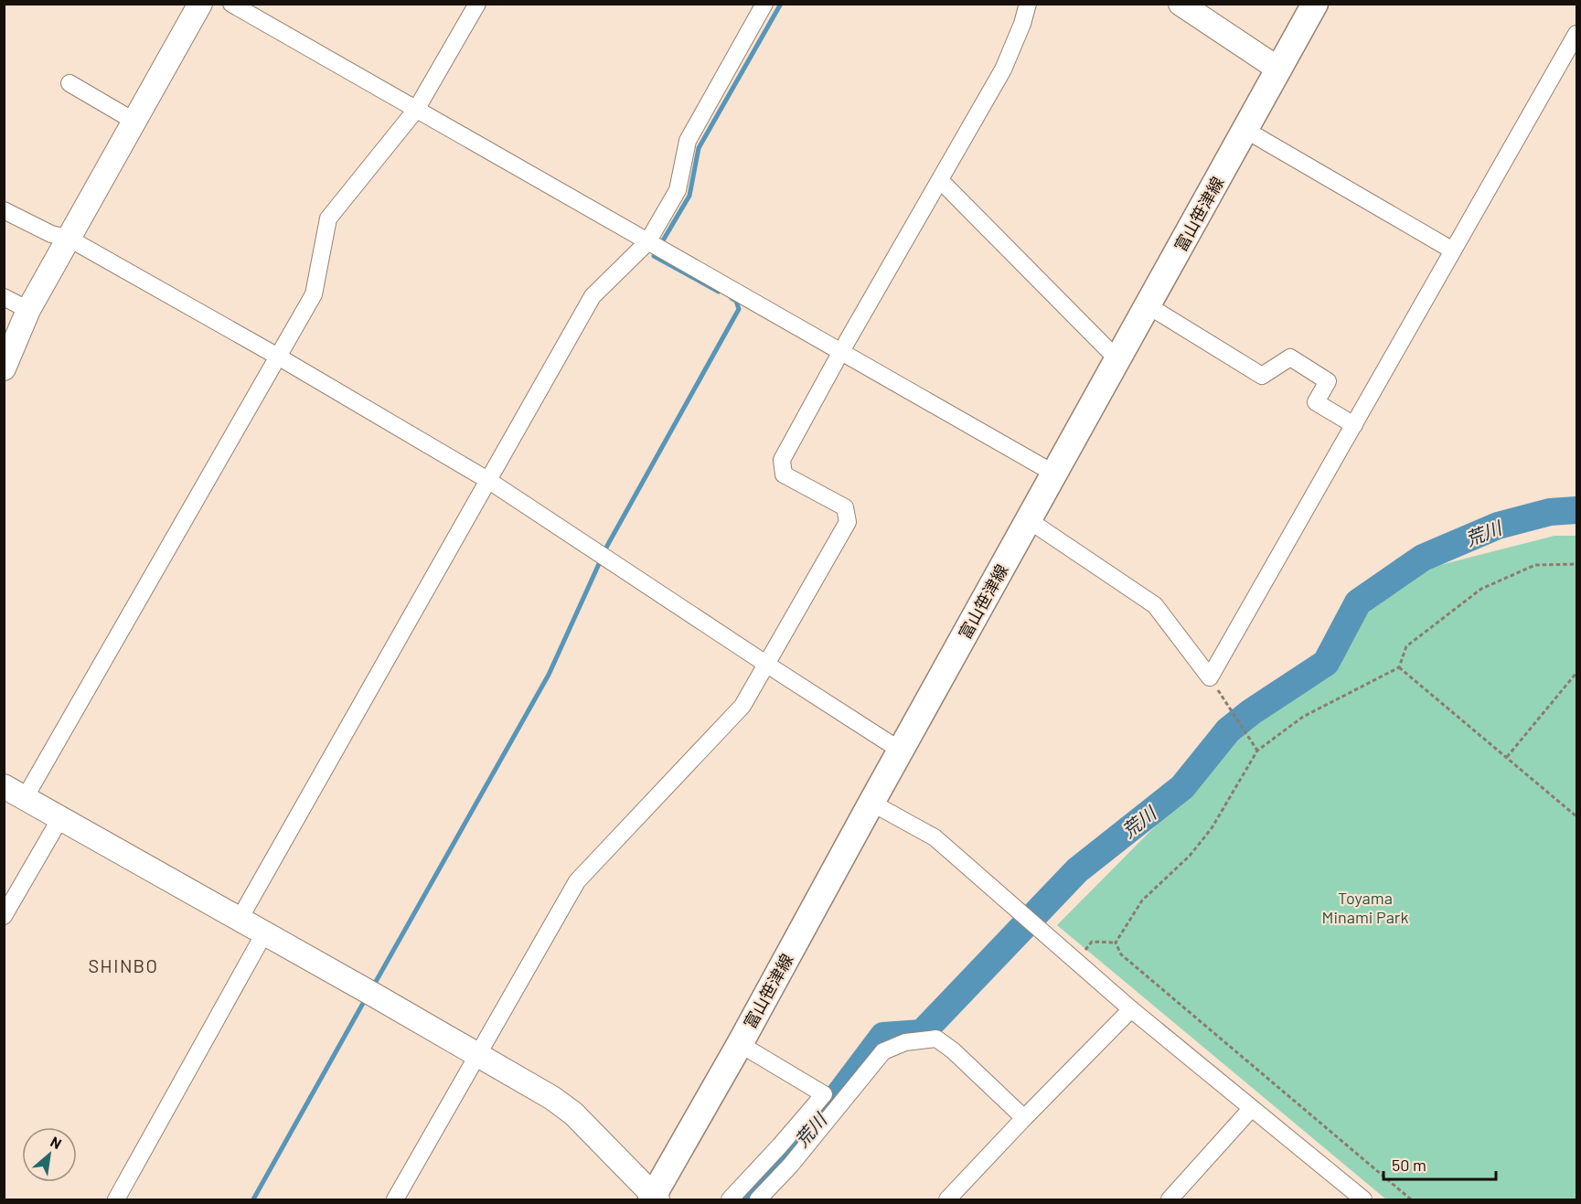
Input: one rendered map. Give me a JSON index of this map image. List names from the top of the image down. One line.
{"streets":{"main road":["富山笹津線"]},"districts":["SHINBO"],"water":["荒川"],"parks":["Toyama Minami Park"],"scale_bar":"50 m","north":"top right"}
